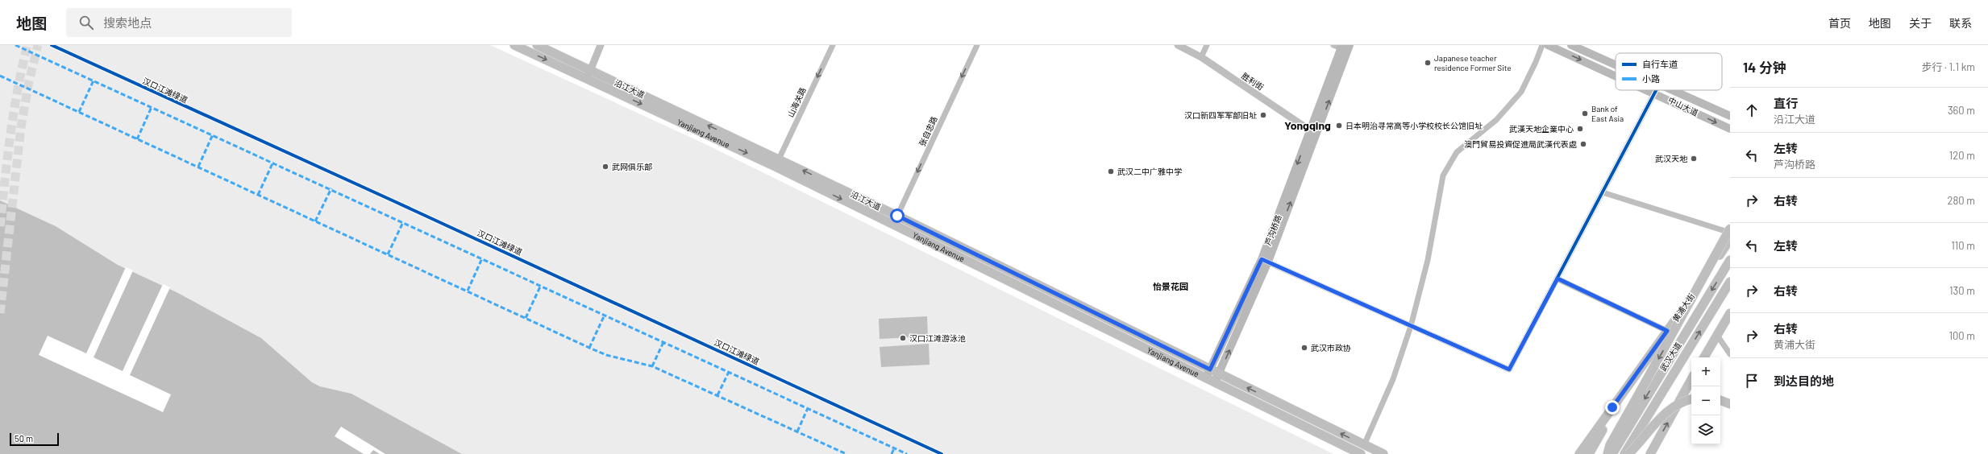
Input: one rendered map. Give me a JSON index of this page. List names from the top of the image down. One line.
{"streets":{"main road":["沿江大道","中山大道","Yanjiang Avenue","芦沟桥路","黄浦大街","武汉大道"],"street":["胜利街","山海关路","张自忠路"],"cycle path":["汉口江滩绿道"]},"crossings":[["胜利街","芦沟桥路"],["沿江大道","山海关路"],["沿江大道","张自忠路"],["沿江大道","Yanjiang Avenue"],["沿江大道","芦沟桥路"],["山海关路","Yanjiang Avenue"],["张自忠路","Yanjiang Avenue"],["Yanjiang Avenue","芦沟桥路"]],"one_way":["山海关路","张自忠路"],"districts":["Yongqing","怡景花园"],"places":["Japanese teacher residence Former Site","Bank of East Asia","汉口新四军军部旧址","日本明治寻常高等小学校校长公馆旧址","武漢天地企業中心","澳門貿易投資促進局武漢代表處","武汉天地","武网俱乐部","武汉二中广雅中学","汉口江滩游泳池","武汉市政协"],"legend":["自行车道","小路"],"scale_bar":"50 m","page":{"header":"地图","search":"搜索地点","nav":["首页","地图","关于","联系"],"heading":["14 分钟","步行 · 1.1 km"],"list":[["直行","沿江大道","360 m"],["左转","芦沟桥路","120 m"],["右转","280 m"],["左转","110 m"],["右转","130 m"],["右转","黄浦大街","100 m"],"到达目的地"],"map_buttons":["+","−"],"scale":"50 m"}}
